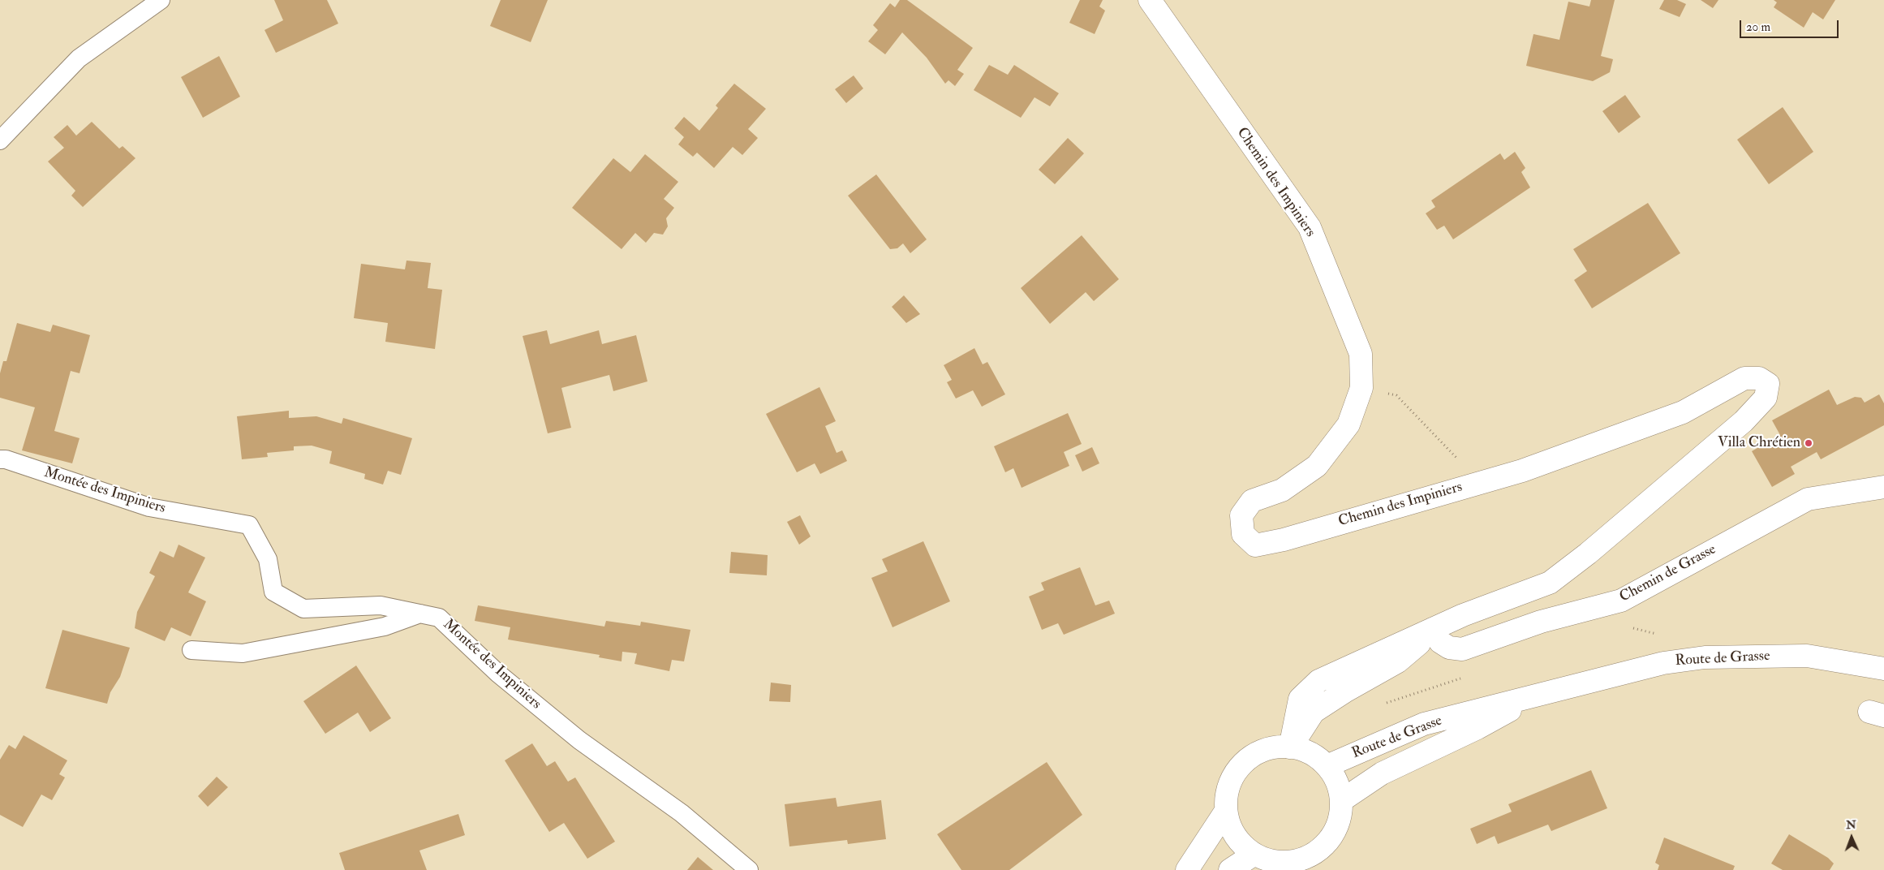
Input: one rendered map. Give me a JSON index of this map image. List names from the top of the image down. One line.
{"streets":{"street":["Chemin des Impiniers","Chemin de Grasse","Route de Grasse"],"lane":["Montée des Impiniers"]},"crossings":[["Chemin des Impiniers","Chemin de Grasse"],["Chemin des Impiniers","Route de Grasse"]],"places":["Villa Chrétien"],"scale_bar":"20 m","north":"top"}
